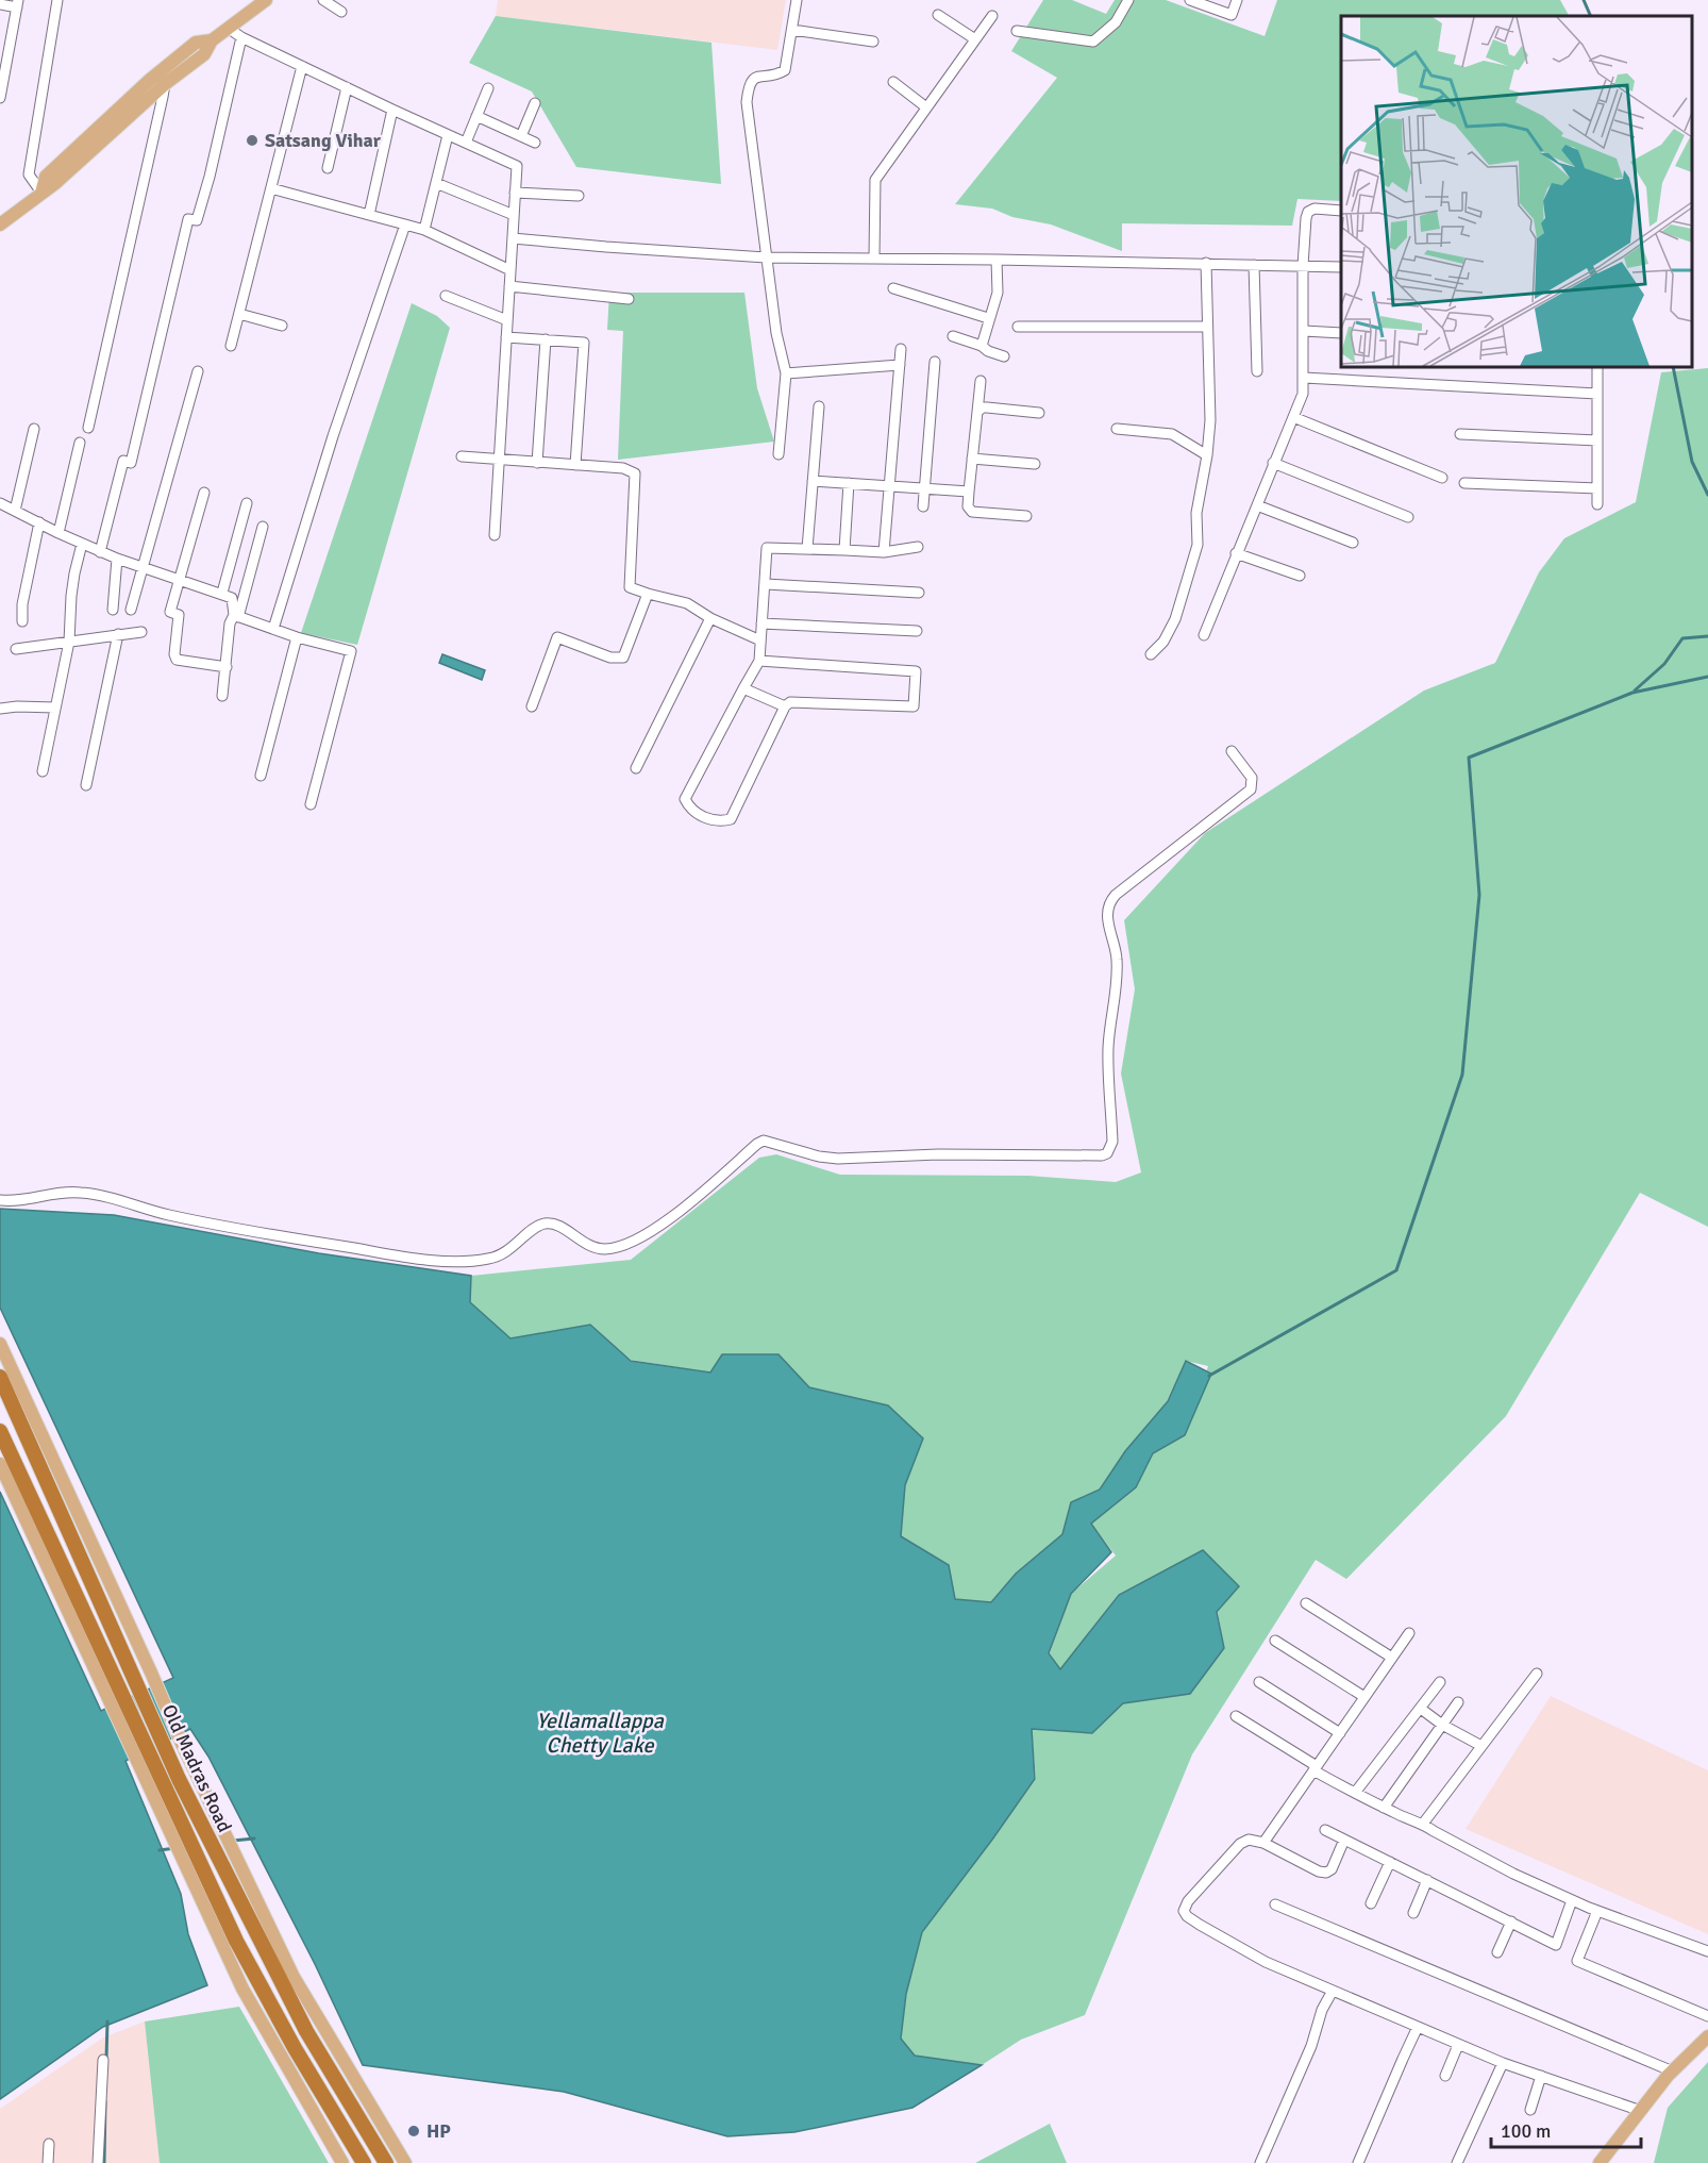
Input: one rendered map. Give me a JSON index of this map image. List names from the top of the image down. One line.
{"streets":{"highway":["Old Madras Road"]},"water":["Yellamallappa Chetty Lake"],"places":["Satsang Vihar","HP"],"scale_bar":"100 m"}
